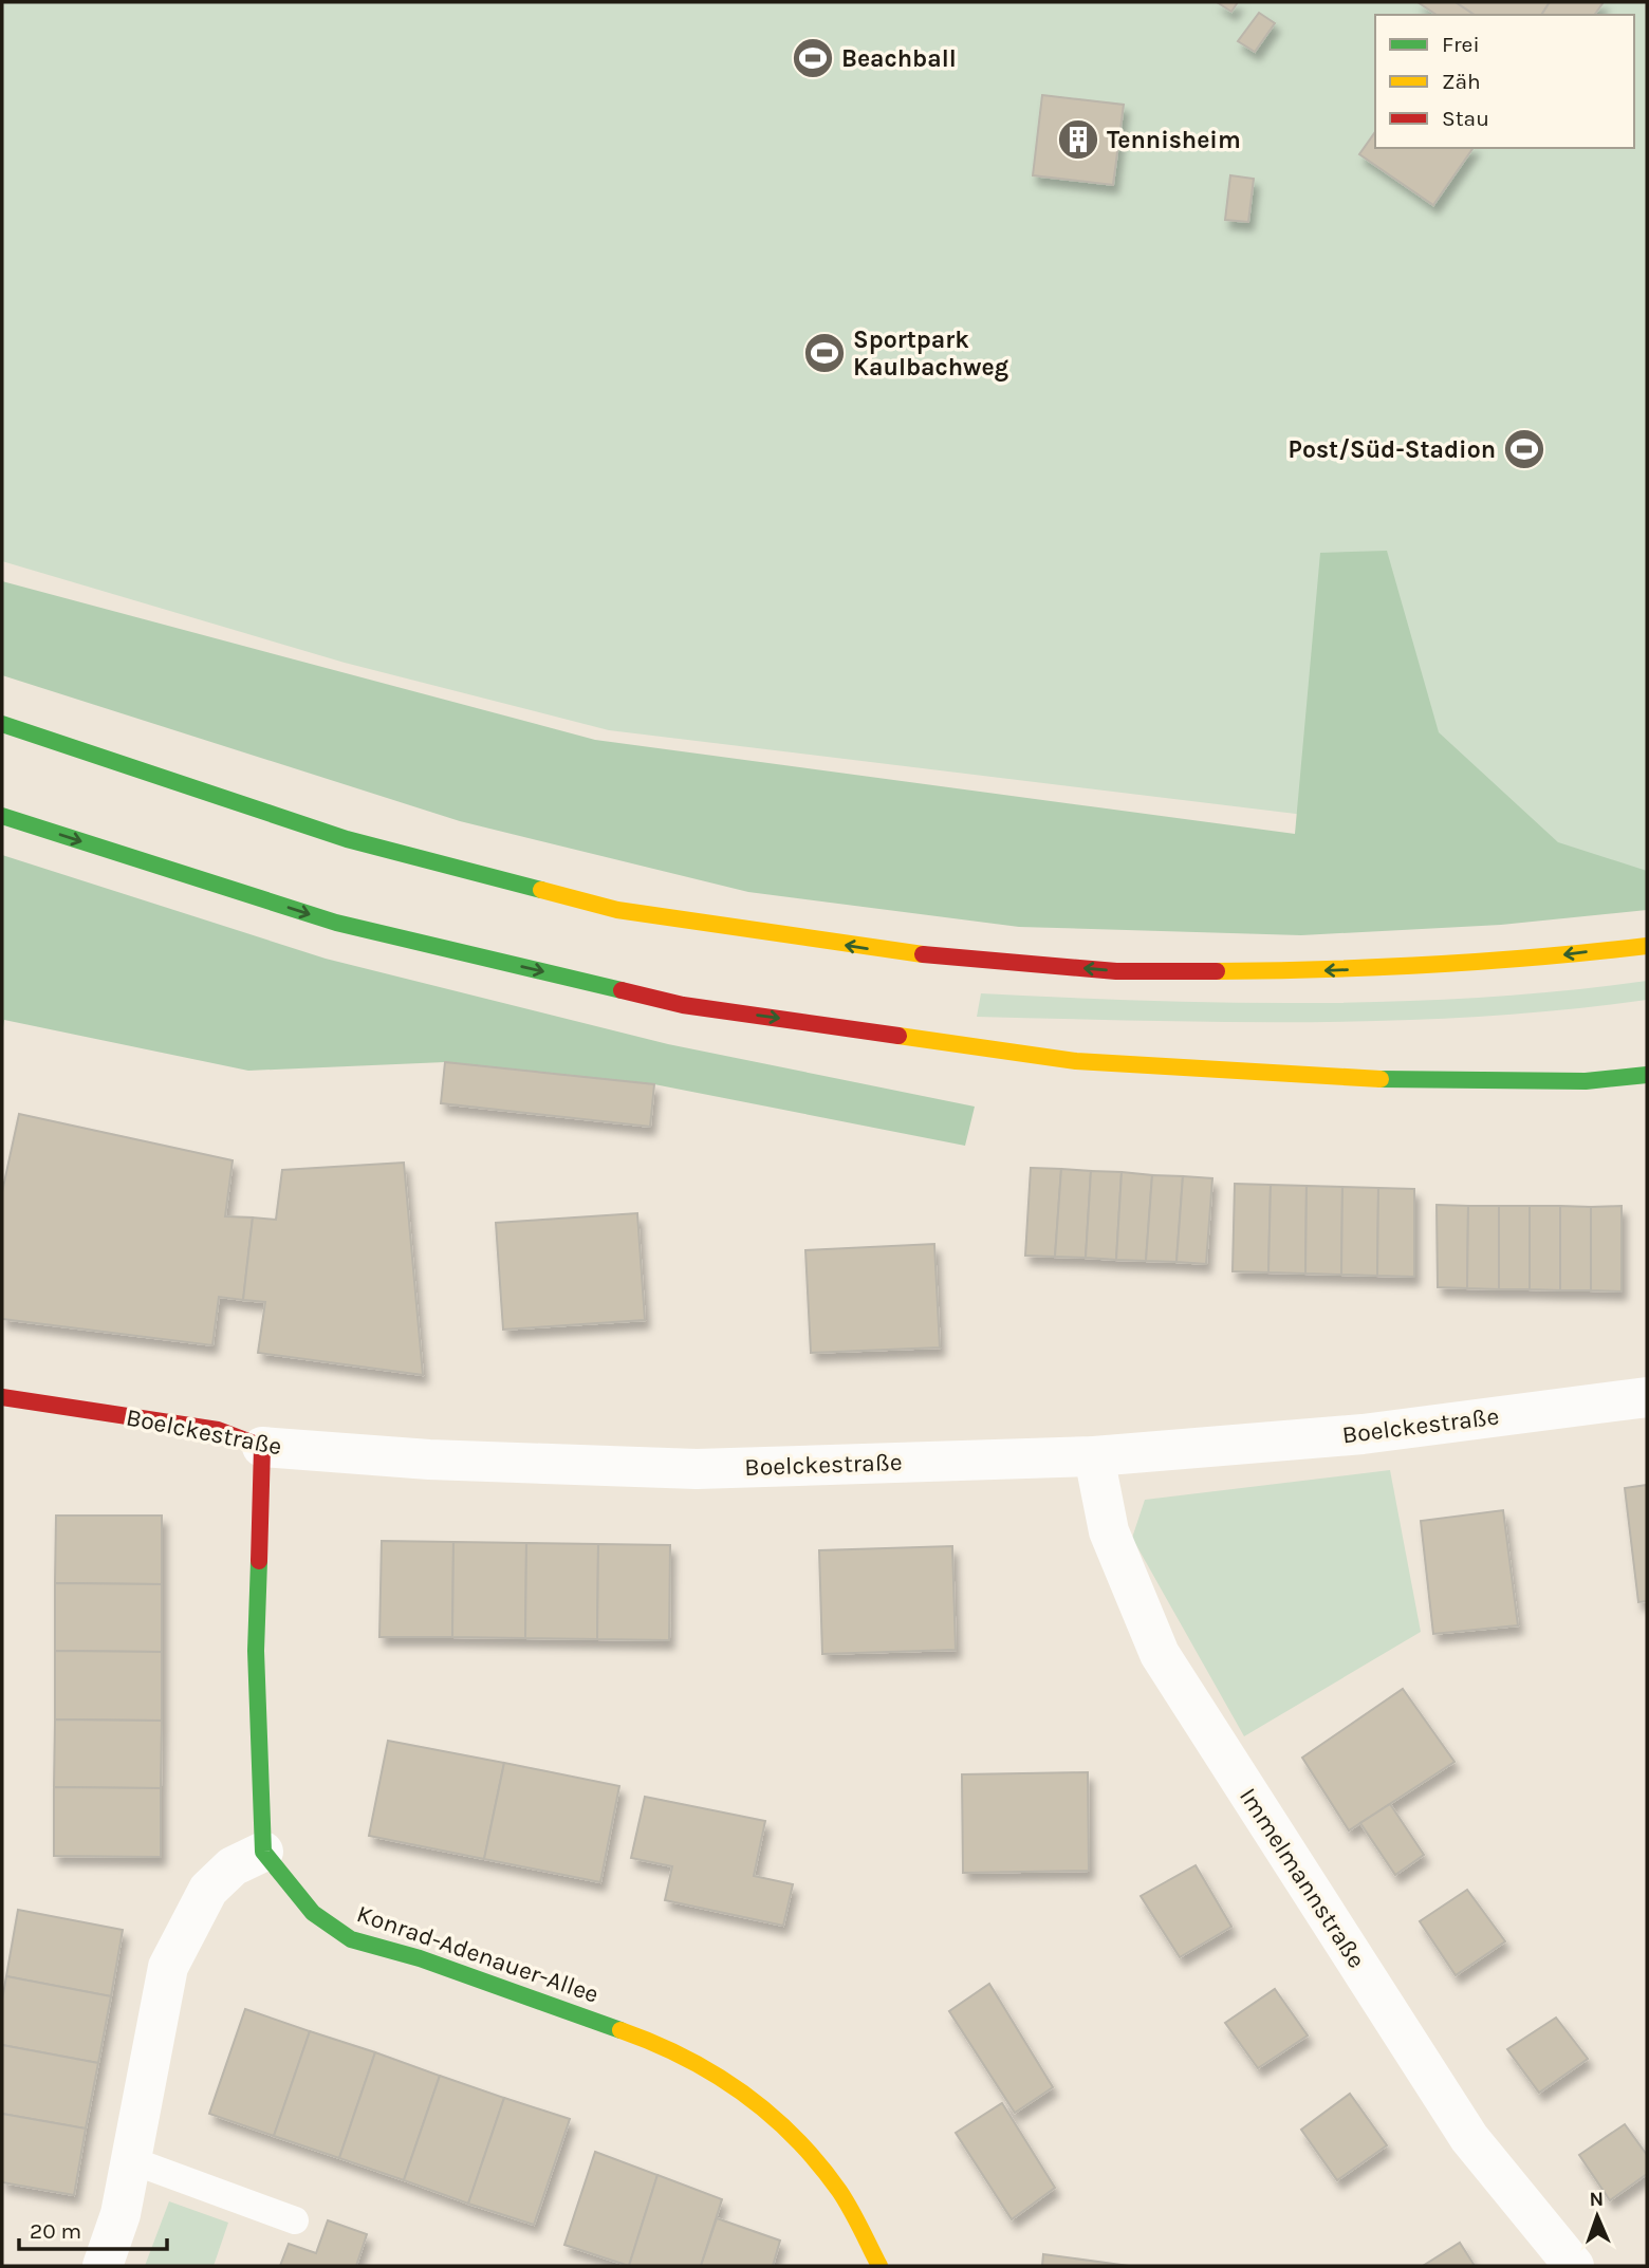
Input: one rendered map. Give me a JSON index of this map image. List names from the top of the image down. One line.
{"streets":{"main road":["Boelckestraße","Konrad-Adenauer-Allee"],"street":["Immelmannstraße"]},"crossings":[["Boelckestraße","Immelmannstraße"]],"places":{"sports":["Beachball","Sportpark Kaulbachweg","Post/Süd-Stadion"],"building":["Tennisheim"]},"legend":["Frei","Zäh","Stau"],"scale_bar":"20 m","north":"top"}
